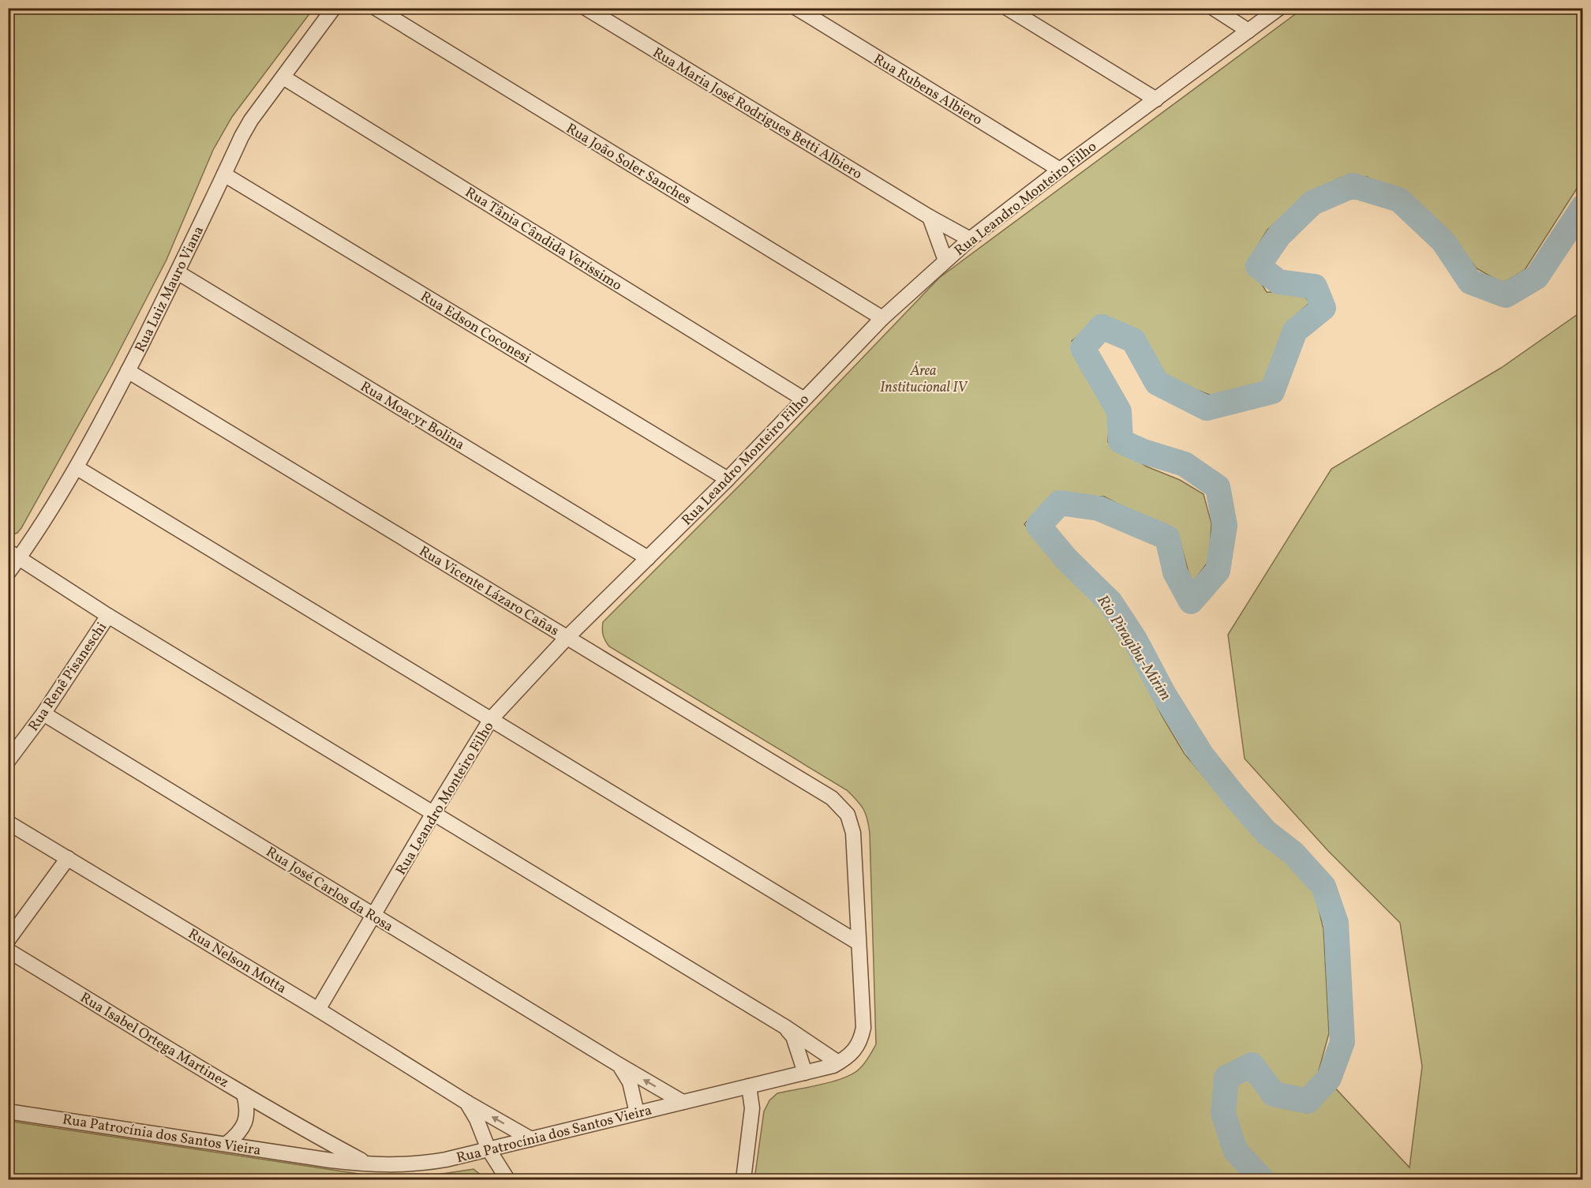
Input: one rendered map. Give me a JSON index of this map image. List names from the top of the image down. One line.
{"streets":{"street":["Rua Rubens Albiero","Rua Maria José Rodrigues Betti Albiero","Rua João Soler Sanches","Rua Leandro Monteiro Filho","Rua Tânia Cândida Veríssimo","Rua Luiz Mauro Viana","Rua Edson Coconesi","Rua Moacyr Bolina","Rua Vicente Lázaro Cañas","Rua Renê Pisaneschi","Rua José Carlos da Rosa","Rua Nelson Motta","Rua Isabel Ortega Martinez","Rua Patrocínia dos Santos Vieira"]},"crossings":[["Rua Rubens Albiero","Rua Leandro Monteiro Filho"],["Rua Maria José Rodrigues Betti Albiero","Rua Leandro Monteiro Filho"],["Rua João Soler Sanches","Rua Leandro Monteiro Filho"],["Rua Leandro Monteiro Filho","Rua Tânia Cândida Veríssimo"],["Rua Leandro Monteiro Filho","Rua Edson Coconesi"],["Rua Leandro Monteiro Filho","Rua Moacyr Bolina"],["Rua Leandro Monteiro Filho","Rua Vicente Lázaro Cañas"],["Rua Leandro Monteiro Filho","Rua José Carlos da Rosa"],["Rua Leandro Monteiro Filho","Rua Nelson Motta"],["Rua Tânia Cândida Veríssimo","Rua Luiz Mauro Viana"],["Rua Luiz Mauro Viana","Rua Edson Coconesi"],["Rua Luiz Mauro Viana","Rua Moacyr Bolina"],["Rua Luiz Mauro Viana","Rua Vicente Lázaro Cañas"],["Rua Vicente Lázaro Cañas","Rua Patrocínia dos Santos Vieira"],["Rua Renê Pisaneschi","Rua José Carlos da Rosa"],["Rua José Carlos da Rosa","Rua Patrocínia dos Santos Vieira"],["Rua Nelson Motta","Rua Patrocínia dos Santos Vieira"],["Rua Isabel Ortega Martinez","Rua Patrocínia dos Santos Vieira"]],"water":["Rio Piragibu-Mirim"],"parks":["Área Institucional IV"]}
